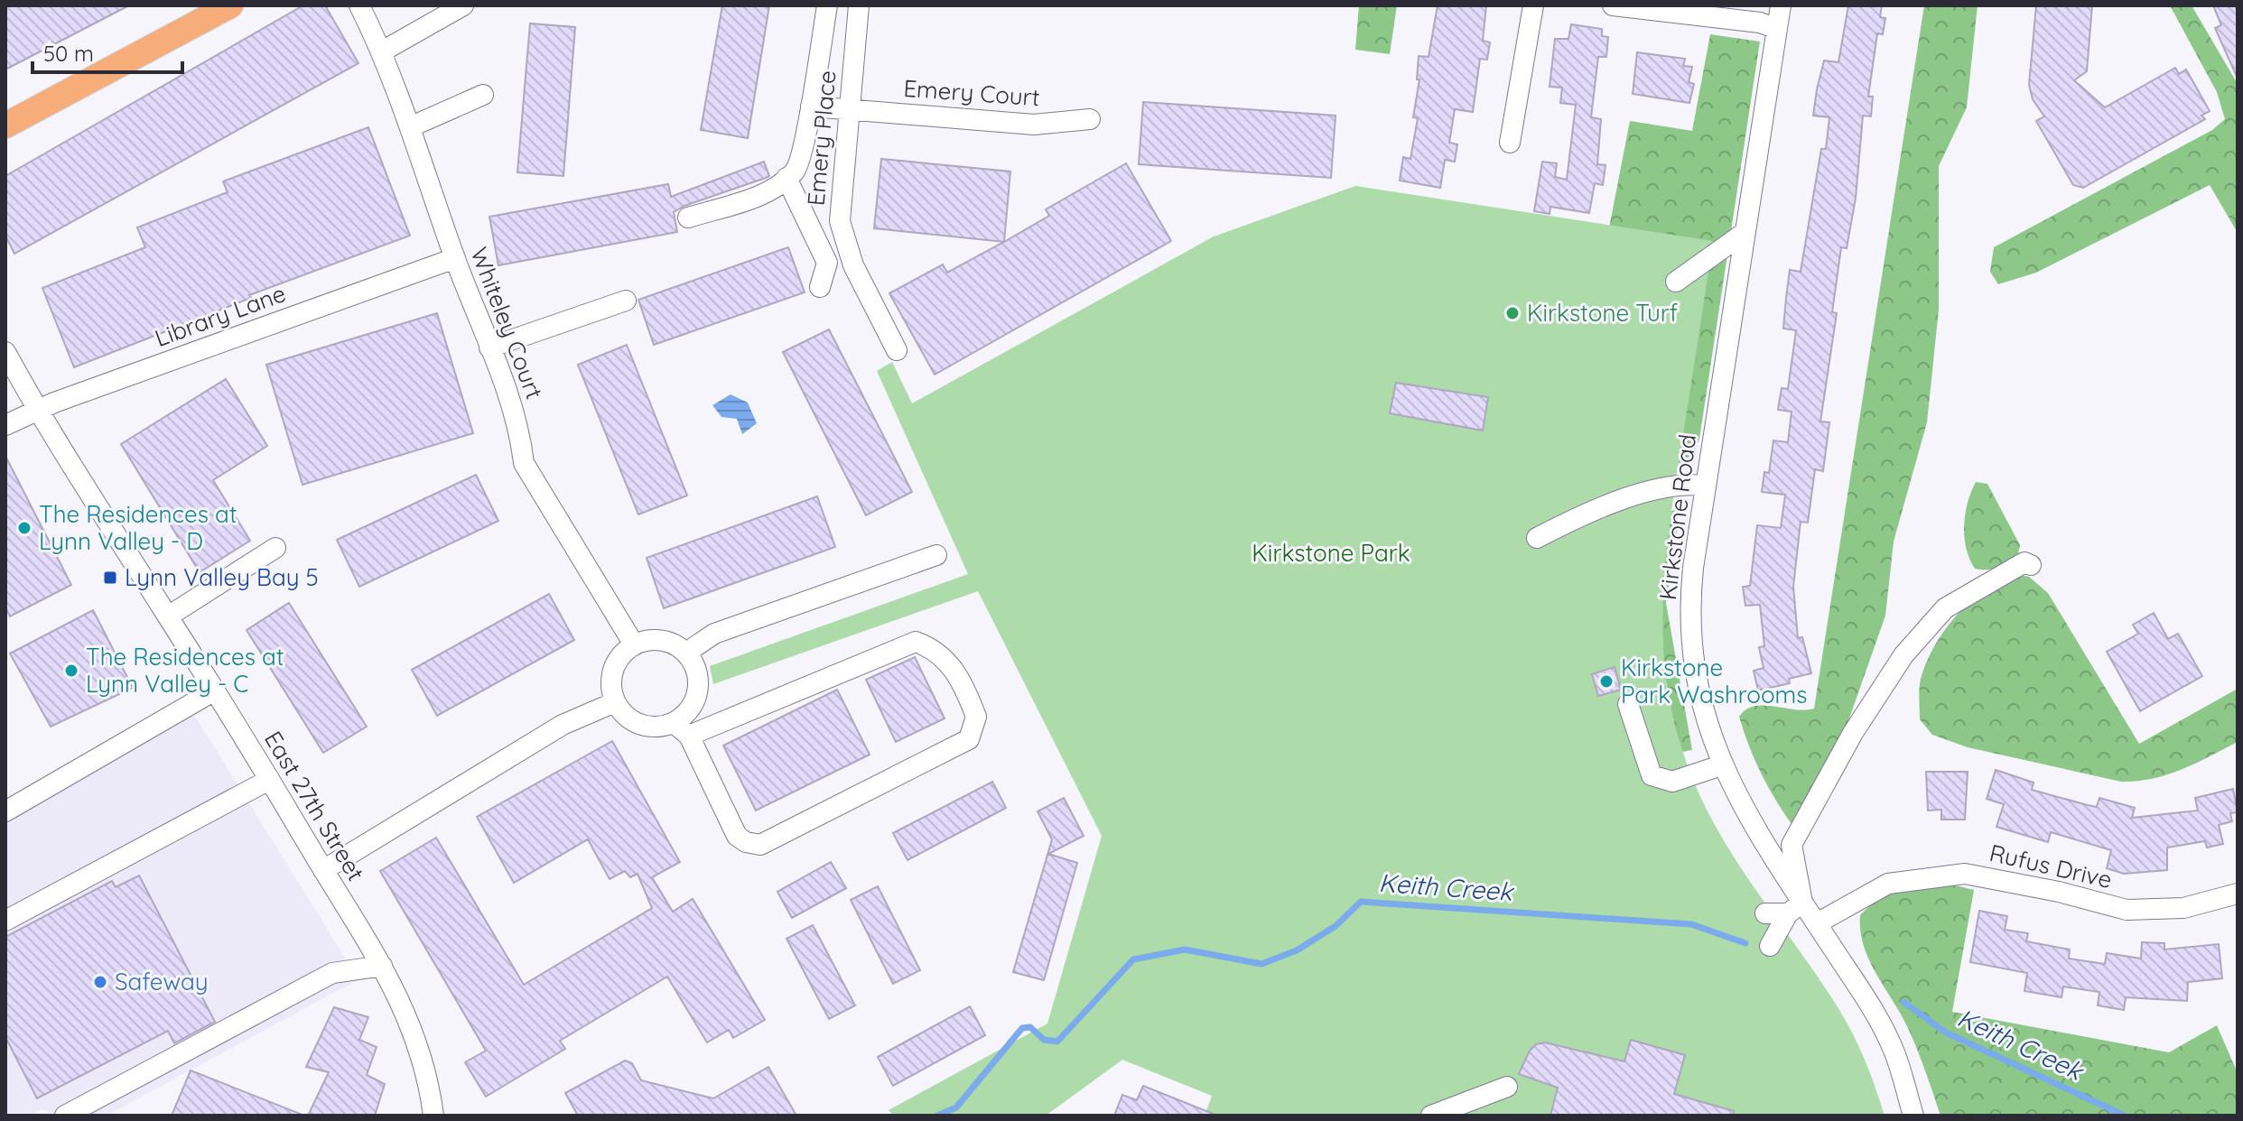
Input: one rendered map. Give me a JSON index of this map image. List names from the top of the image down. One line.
{"streets":{"street":["Emery Court","Emery Place","Library Lane","Whiteley Court","Kirkstone Road","East 27th Street","Rufus Drive"]},"crossings":[["Emery Court","Emery Place"],["Library Lane","Whiteley Court"],["Library Lane","East 27th Street"],["Kirkstone Road","Rufus Drive"]],"water":["Keith Creek"],"parks":["Kirkstone Park"],"places":{"other":["Kirkstone Turf","The Residences at Lynn Valley - D","The Residences at Lynn Valley - C","Kirkstone Park Washrooms","Safeway"],"transit":["Lynn Valley Bay 5"]},"scale_bar":"50 m"}
